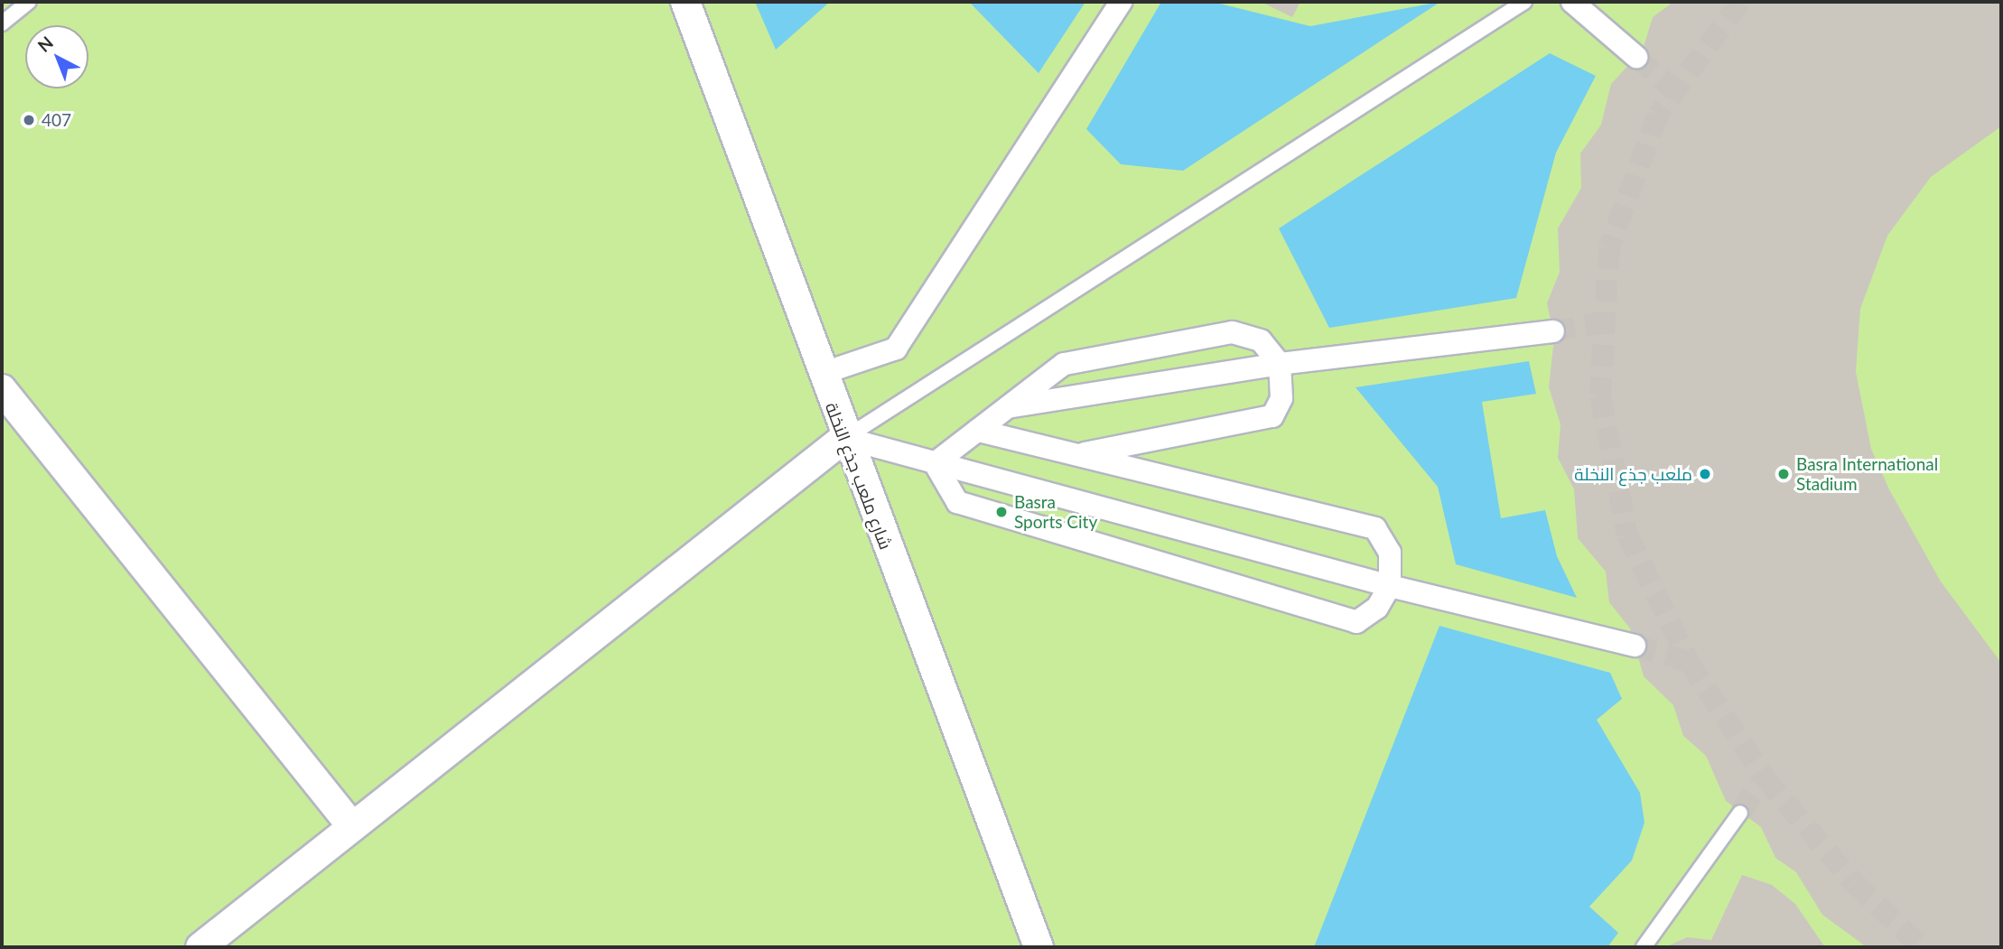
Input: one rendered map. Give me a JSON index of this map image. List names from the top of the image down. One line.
{"streets":{"street":["شارع ملعب جذع النخلة"]},"places":["407","ملعب جذع النخلة","Basra International Stadium","Basra Sports City"],"north":"top left"}
